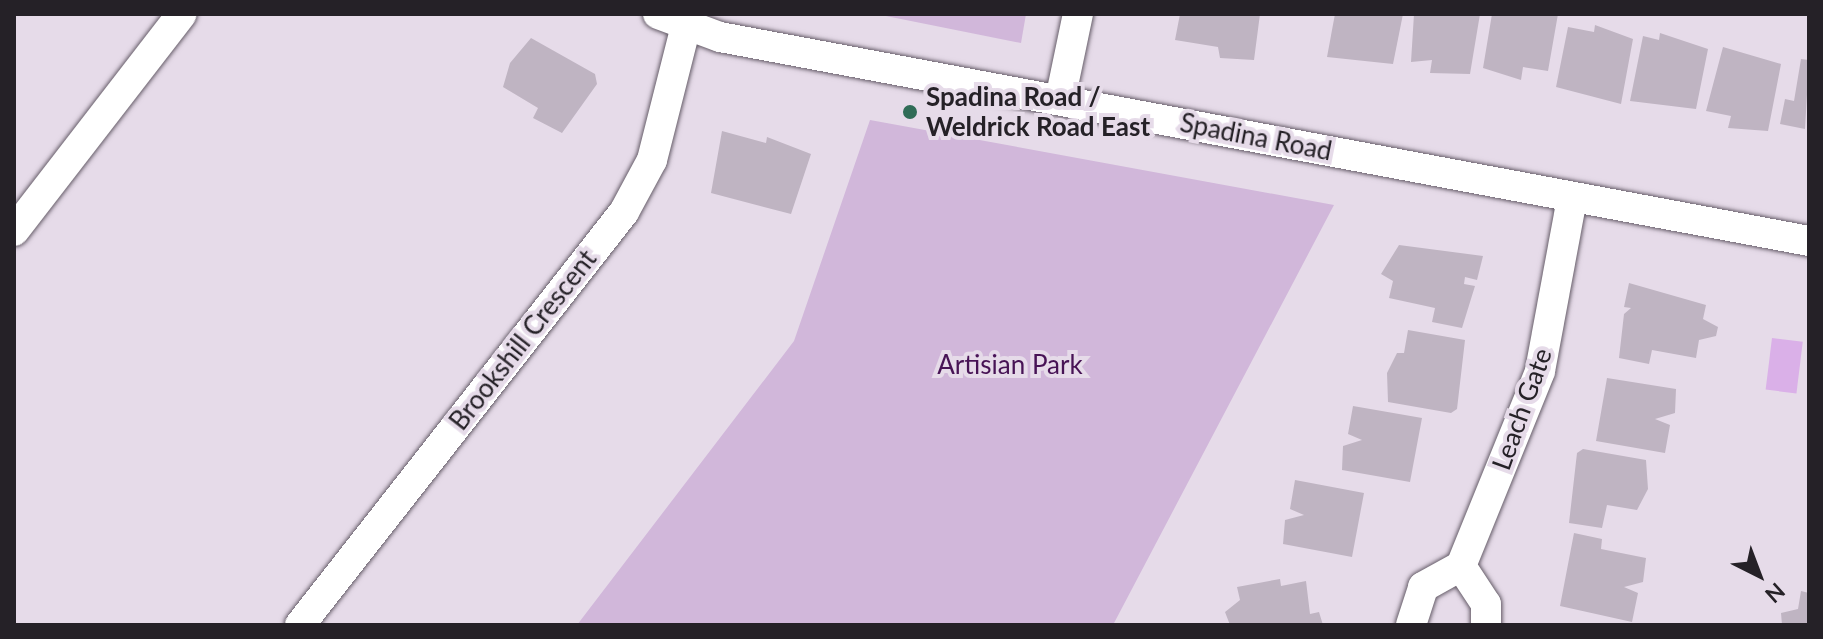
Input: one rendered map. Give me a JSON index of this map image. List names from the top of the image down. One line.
{"streets":{"street":["Spadina Road","Brookshill Crescent","Leach Gate"]},"crossings":[["Spadina Road","Brookshill Crescent"],["Spadina Road","Leach Gate"]],"parks":["Artisian Park"],"places":["Spadina Road / Weldrick Road East"],"north":"bottom right"}
